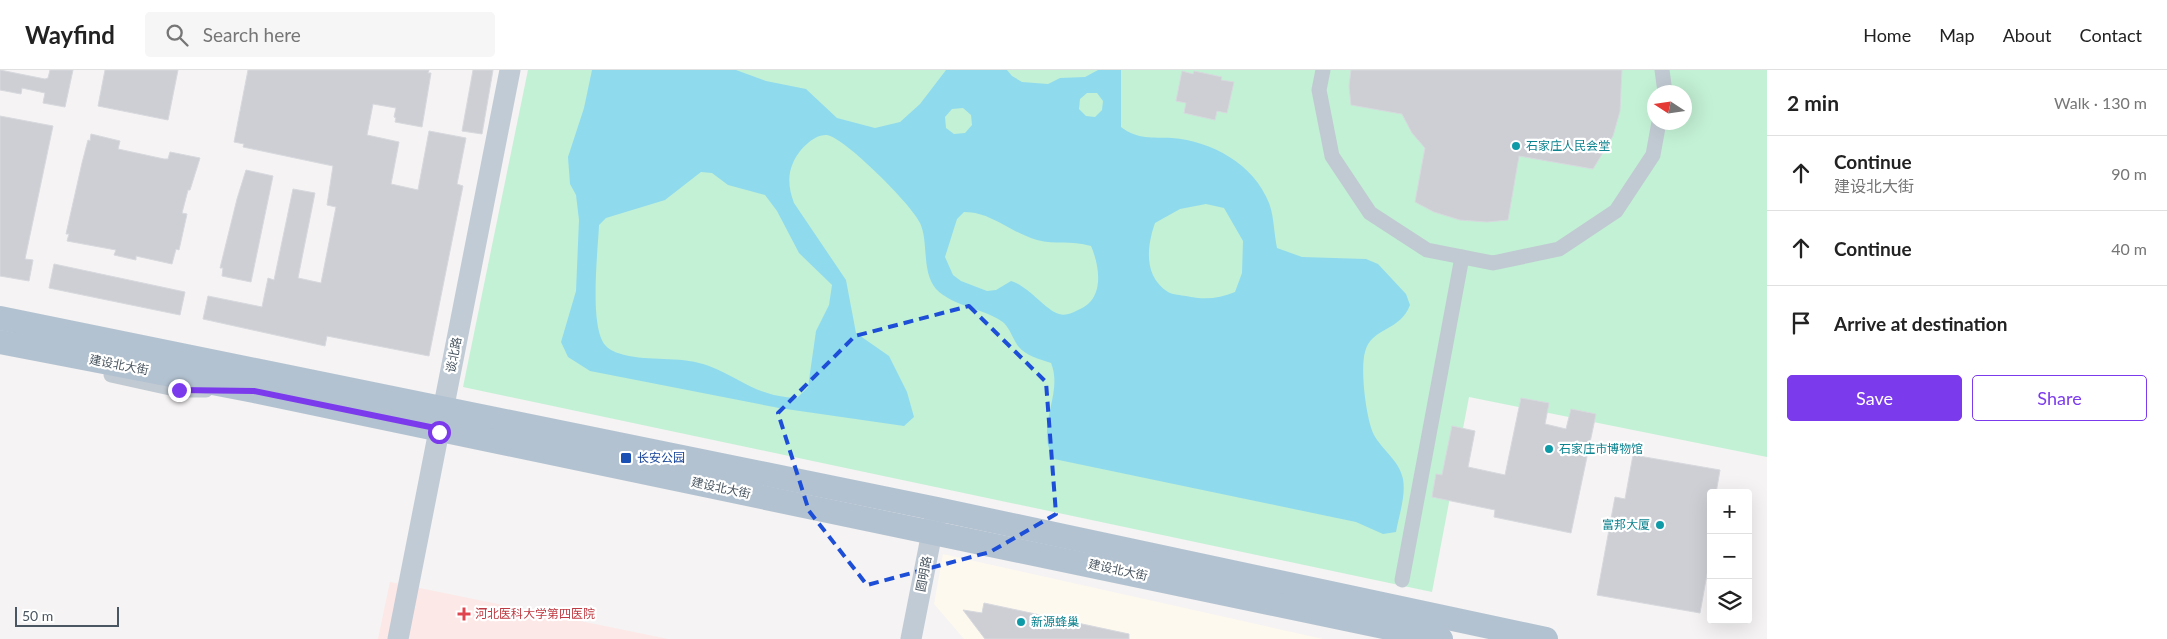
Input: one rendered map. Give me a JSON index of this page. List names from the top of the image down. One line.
{"streets":{"main road":["建设北大街"],"street":["谈北路","圆明路"]},"crossings":[["谈北路","建设北大街"],["建设北大街","圆明路"]],"places":{"other":["石家庄人民会堂","石家庄市博物馆","富邦大厦","新源蜂巢"],"transit":["长安公园"],"health":["河北医科大学第四医院"]},"scale_bar":"50 m","north":"left","page":{"header":"Wayfind","search":"Search here","nav":["Home","Map","About","Contact"],"heading":["2 min","Walk · 130 m"],"list":[["Continue","建设北大街","90 m"],["Continue","40 m"],"Arrive at destination"],"buttons":["Save","Share"],"map_buttons":["+","−"],"scale":"50 m"}}
